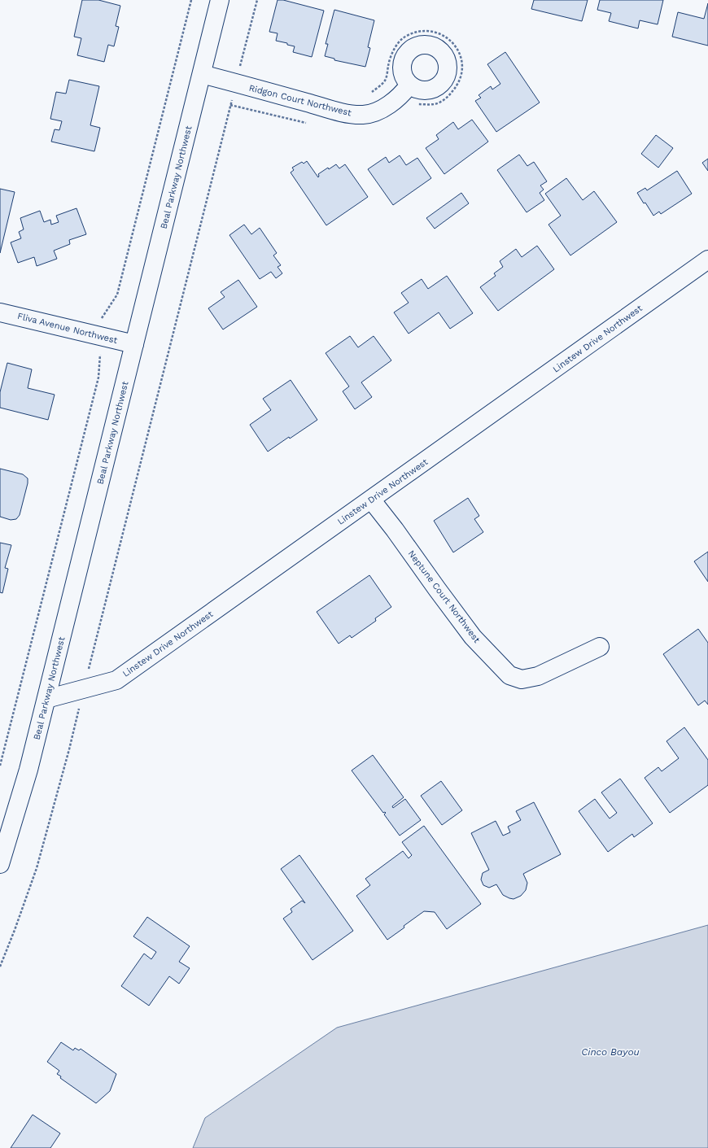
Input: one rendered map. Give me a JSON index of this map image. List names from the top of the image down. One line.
{"streets":{"street":["Ridgon Court Northwest","Beal Parkway Northwest","Fliva Avenue Northwest","Linstew Drive Northwest","Neptune Court Northwest"]},"crossings":[["Ridgon Court Northwest","Beal Parkway Northwest"],["Beal Parkway Northwest","Fliva Avenue Northwest"],["Beal Parkway Northwest","Linstew Drive Northwest"],["Linstew Drive Northwest","Neptune Court Northwest"]],"water":["Cinco Bayou"]}
